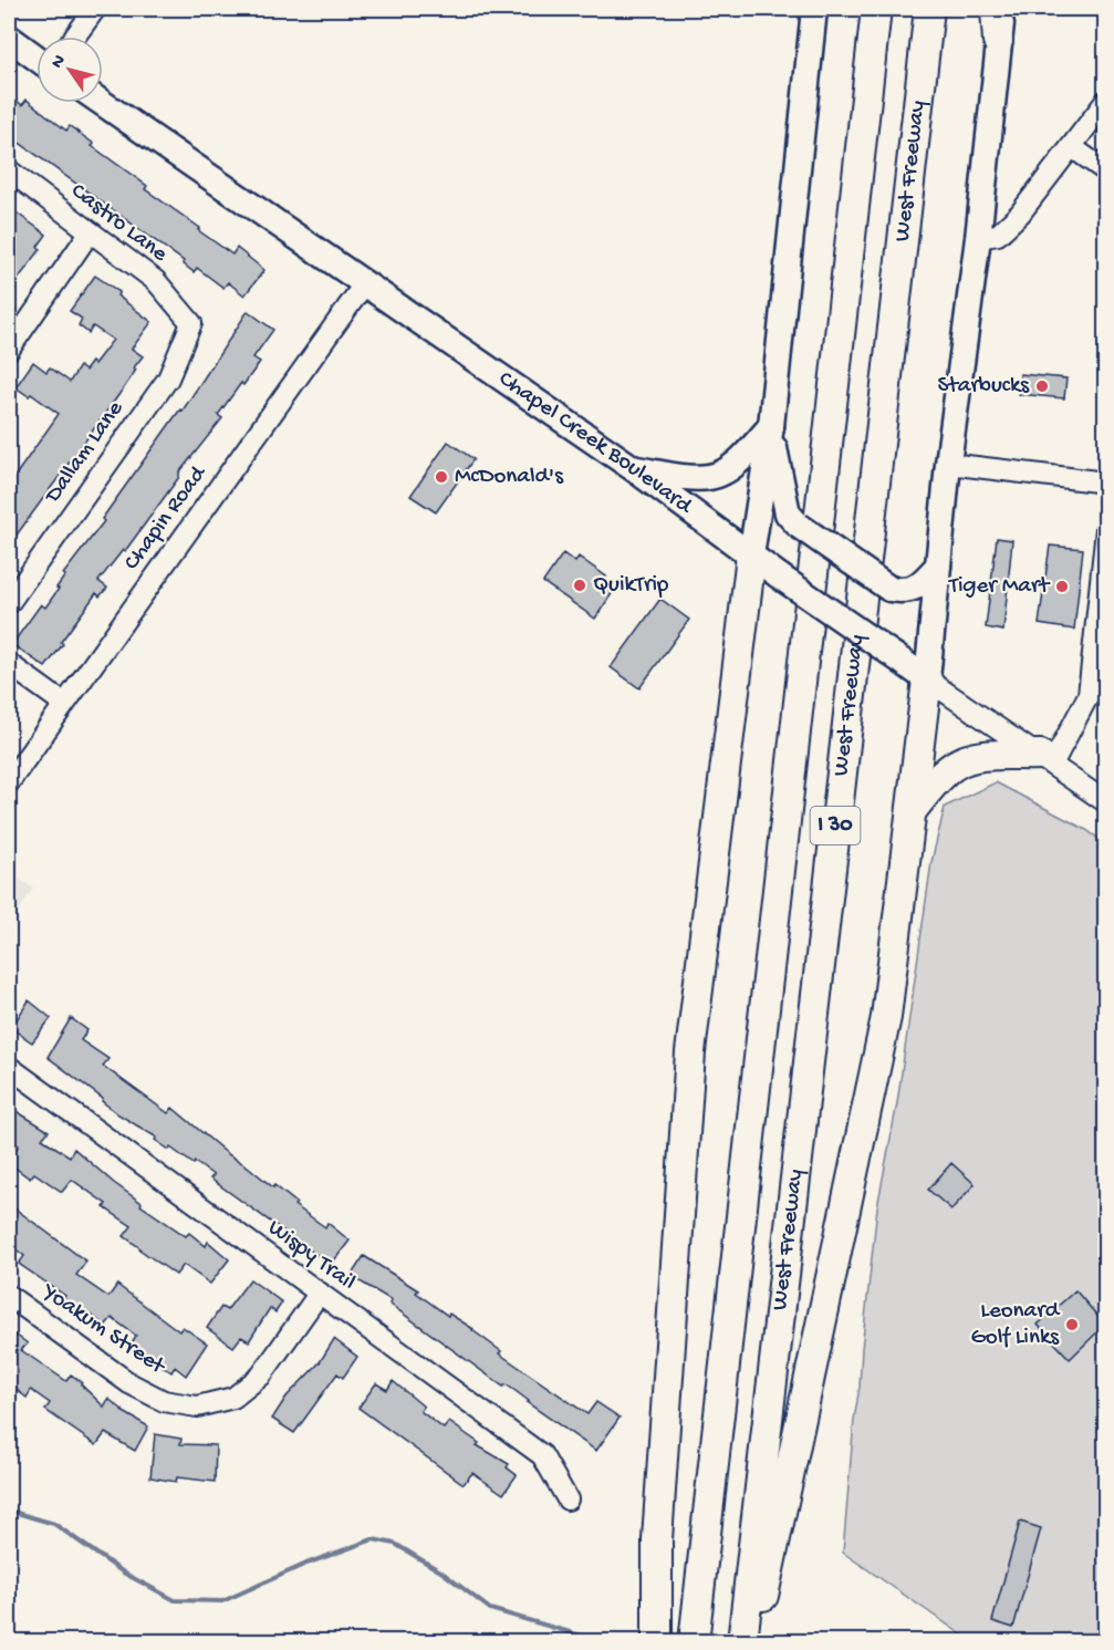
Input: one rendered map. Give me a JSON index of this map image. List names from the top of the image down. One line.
{"streets":{"highway":["West Freeway","I 30"],"main road":["Chapel Creek Boulevard"],"street":["Castro Lane","Dallam Lane","Chapin Road","Wispy Trail","Yoakum Street"]},"crossings":[["Castro Lane","Dallam Lane"],["Chapel Creek Boulevard","Chapin Road"],["Wispy Trail","Yoakum Street"]],"places":["Starbucks","McDonald's","QuikTrip","Tiger Mart","Leonard Golf Links"],"north":"top left"}
